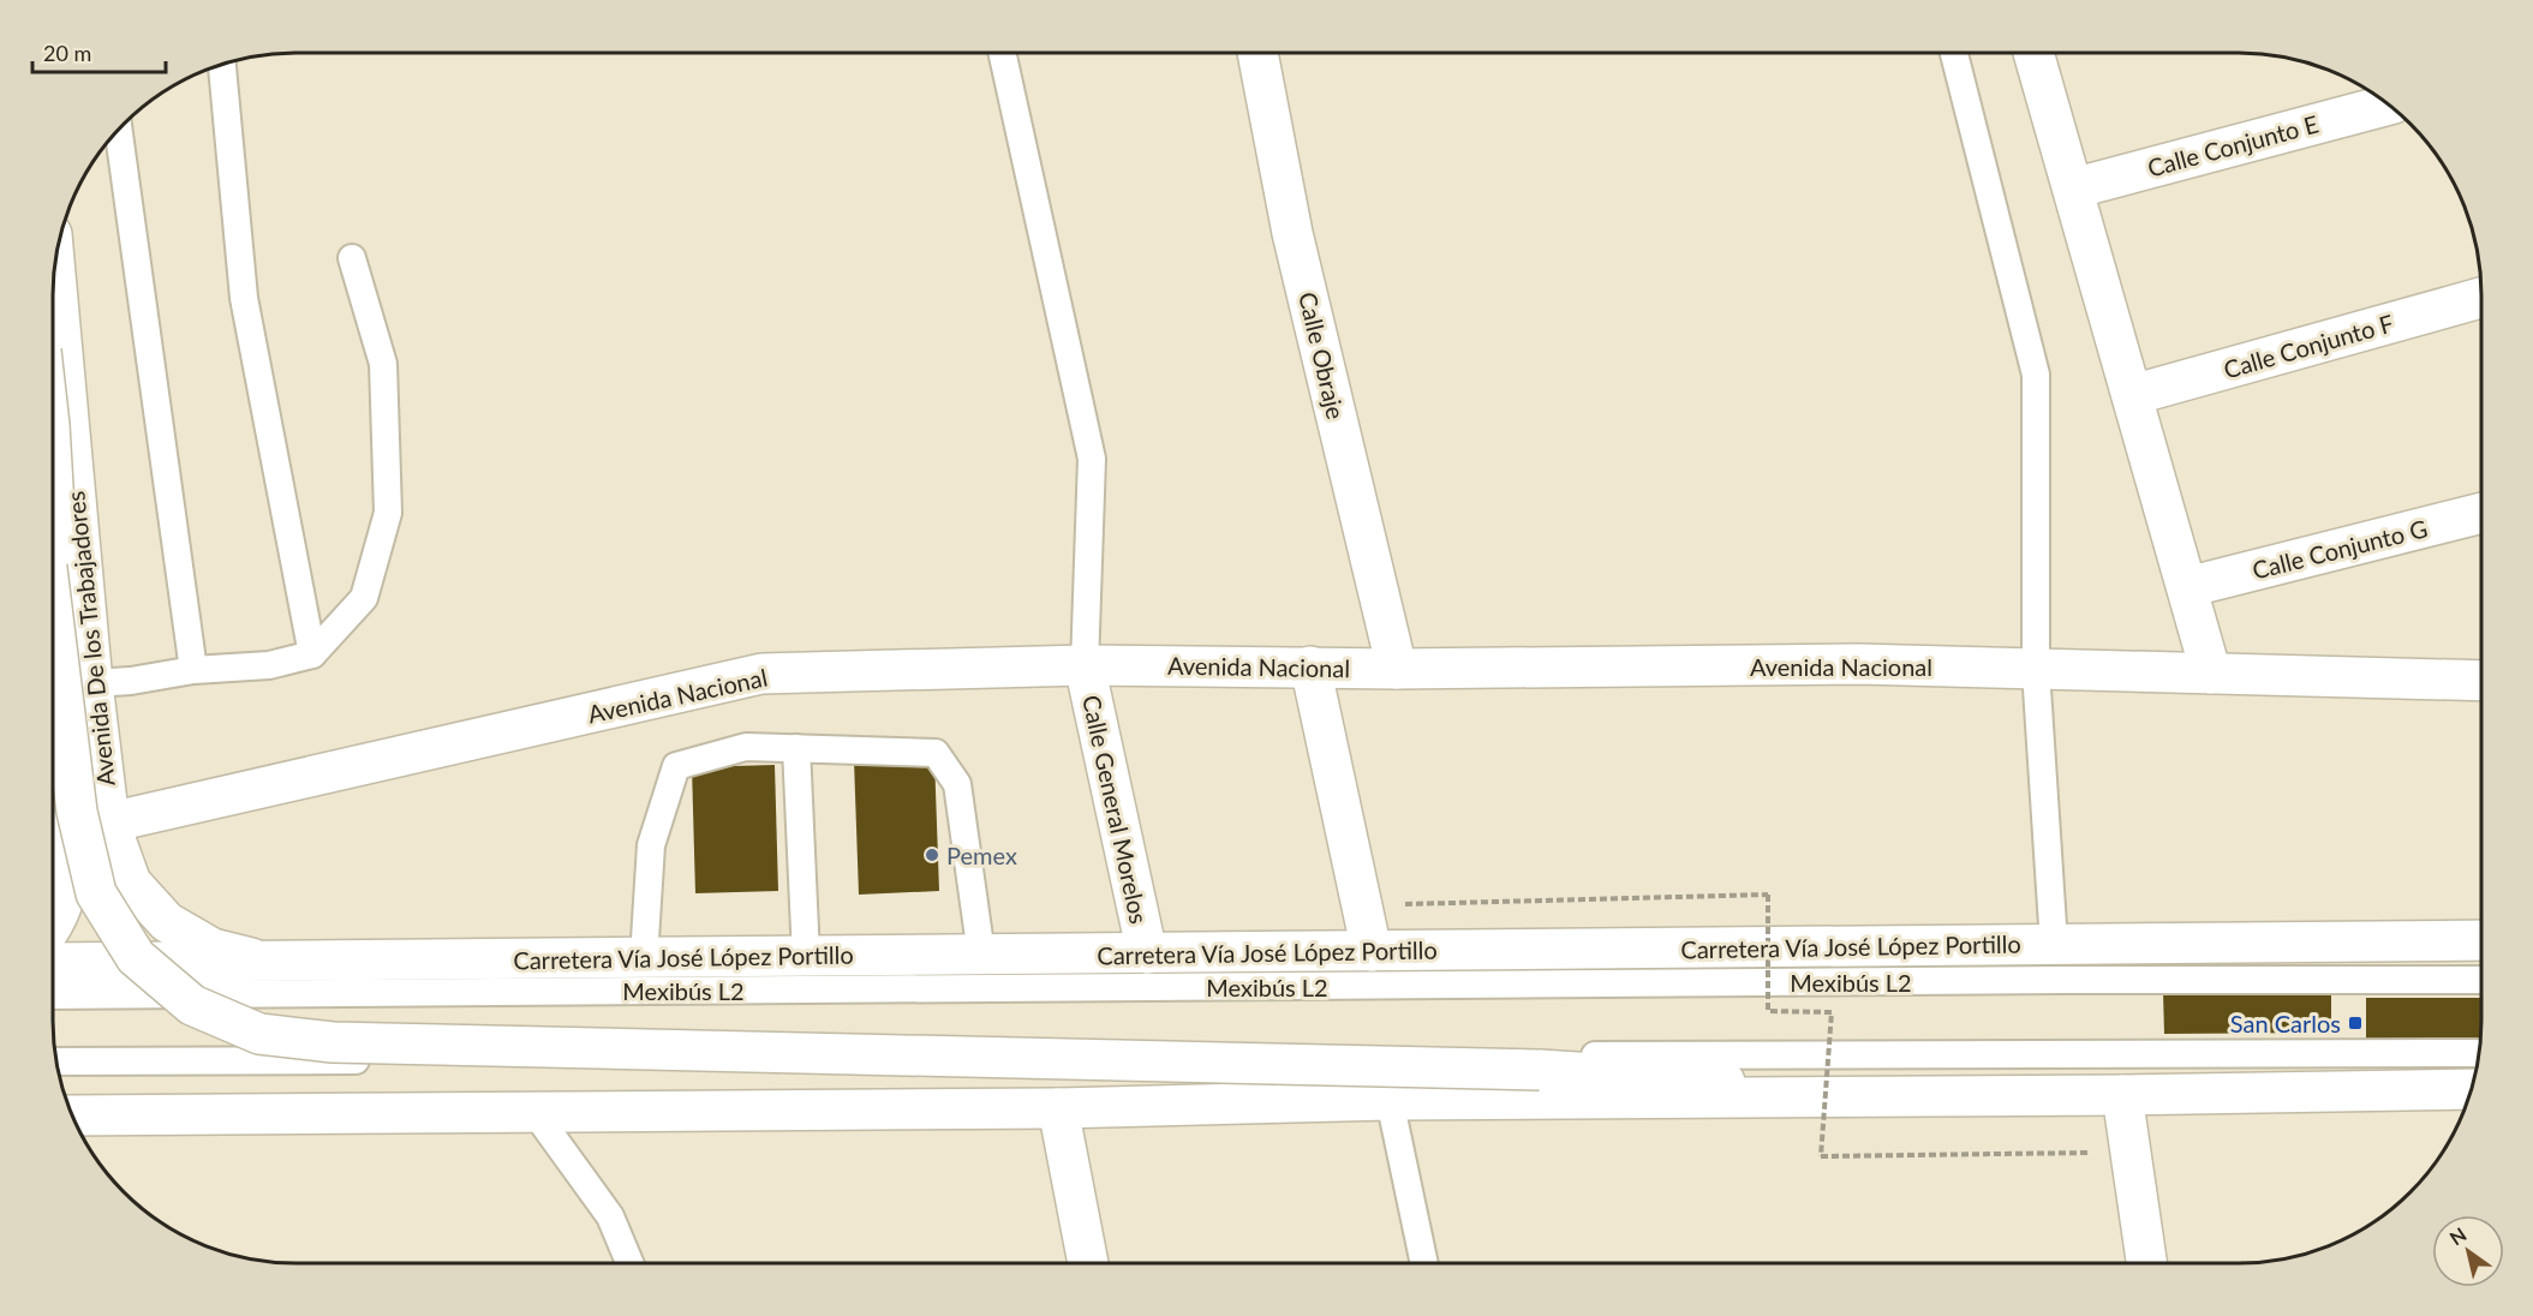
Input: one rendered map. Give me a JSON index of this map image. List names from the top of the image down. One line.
{"streets":{"main road":["Calle Conjunto E","Calle Conjunto F","Calle Obraje","Calle Conjunto G","Avenida De los Trabajadores","Avenida Nacional","Calle General Morelos","Carretera Vía José López Portillo"],"lane":["Mexibús L2"]},"crossings":[["Calle Obraje","Avenida Nacional"],["Avenida De los Trabajadores","Avenida Nacional"],["Avenida De los Trabajadores","Carretera Vía José López Portillo"],["Avenida Nacional","Calle General Morelos"],["Calle General Morelos","Carretera Vía José López Portillo"]],"places":{"other":["Pemex"],"transit":["San Carlos"]},"scale_bar":"20 m","north":"top left"}
